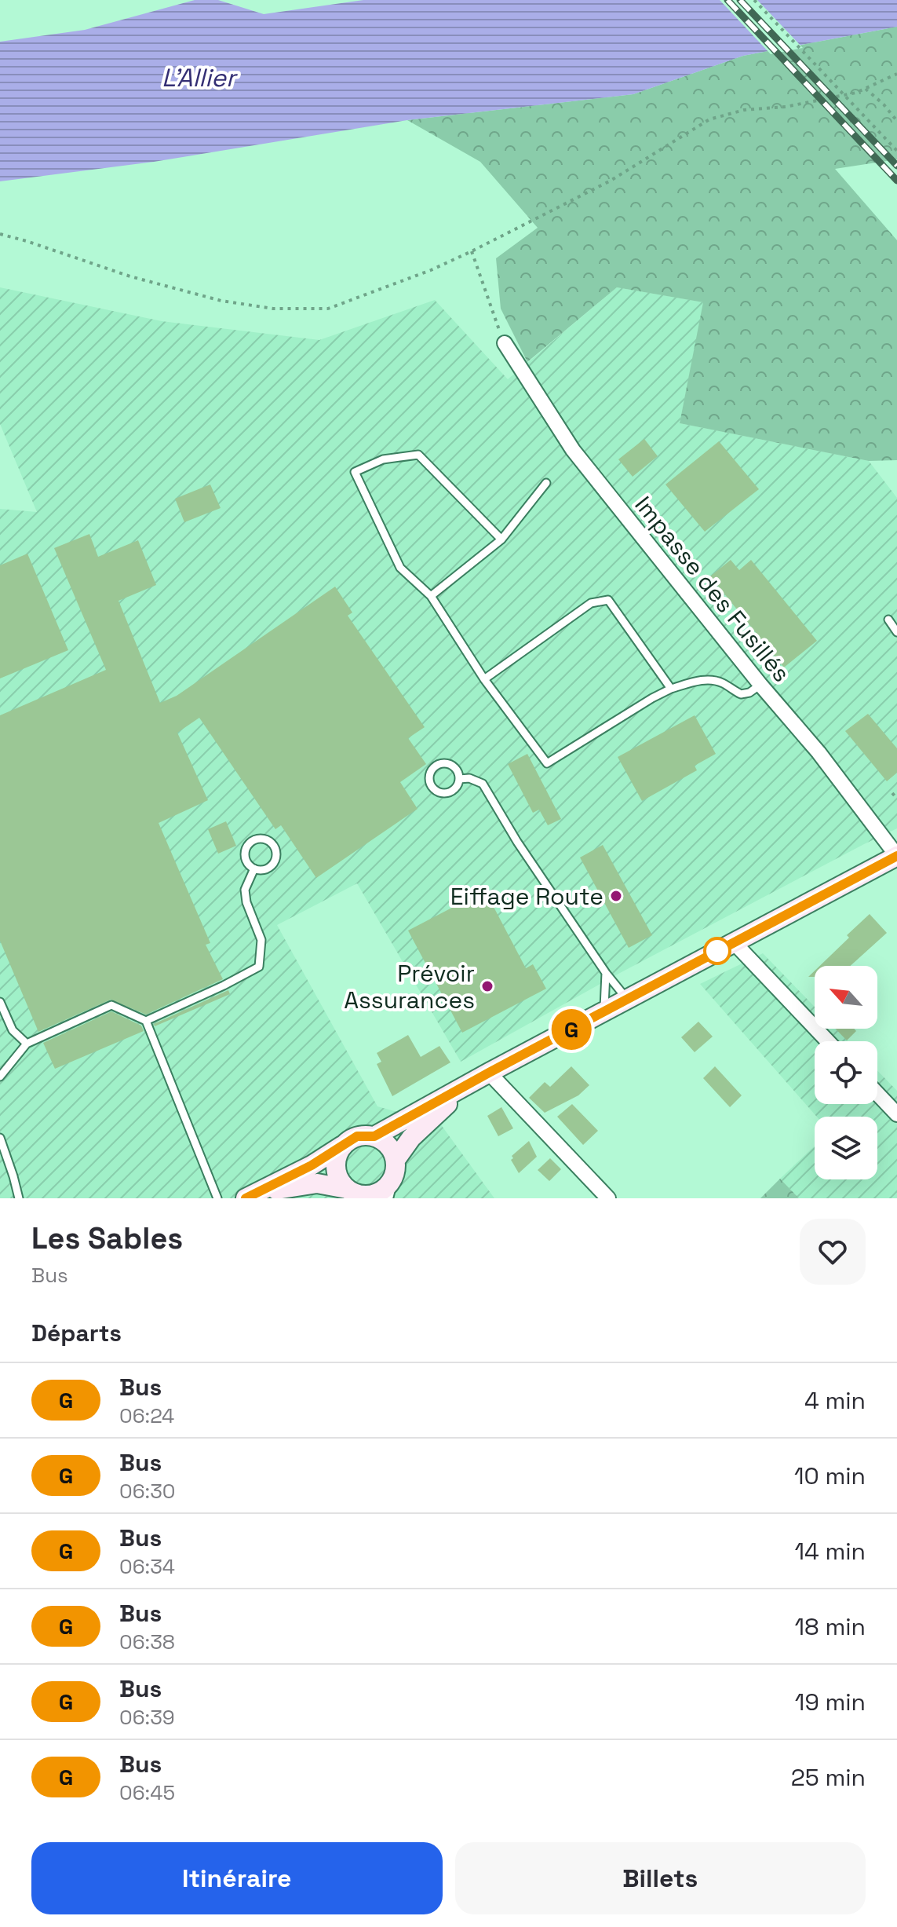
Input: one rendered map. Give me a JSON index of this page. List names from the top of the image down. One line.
{"streets":{"street":["Impasse des Fusillés"]},"water":["L'Allier"],"places":["Eiffage Route","Prévoir Assurances"],"lines":["bus line G"],"north":"top left","page":{"on_map":"G","heading":[["Les Sables","Bus"],"Départs"],"list":[{"mark":"G","name":"Bus","note":"06:24","value":"4 min"},{"mark":"G","name":"Bus","note":"06:30","value":"10 min"},{"mark":"G","name":"Bus","note":"06:34","value":"14 min"},{"mark":"G","name":"Bus","note":"06:38","value":"18 min"},{"mark":"G","name":"Bus","note":"06:39","value":"19 min"},{"mark":"G","name":"Bus","note":"06:45","value":"25 min"}],"buttons":["Itinéraire","Billets"]}}
